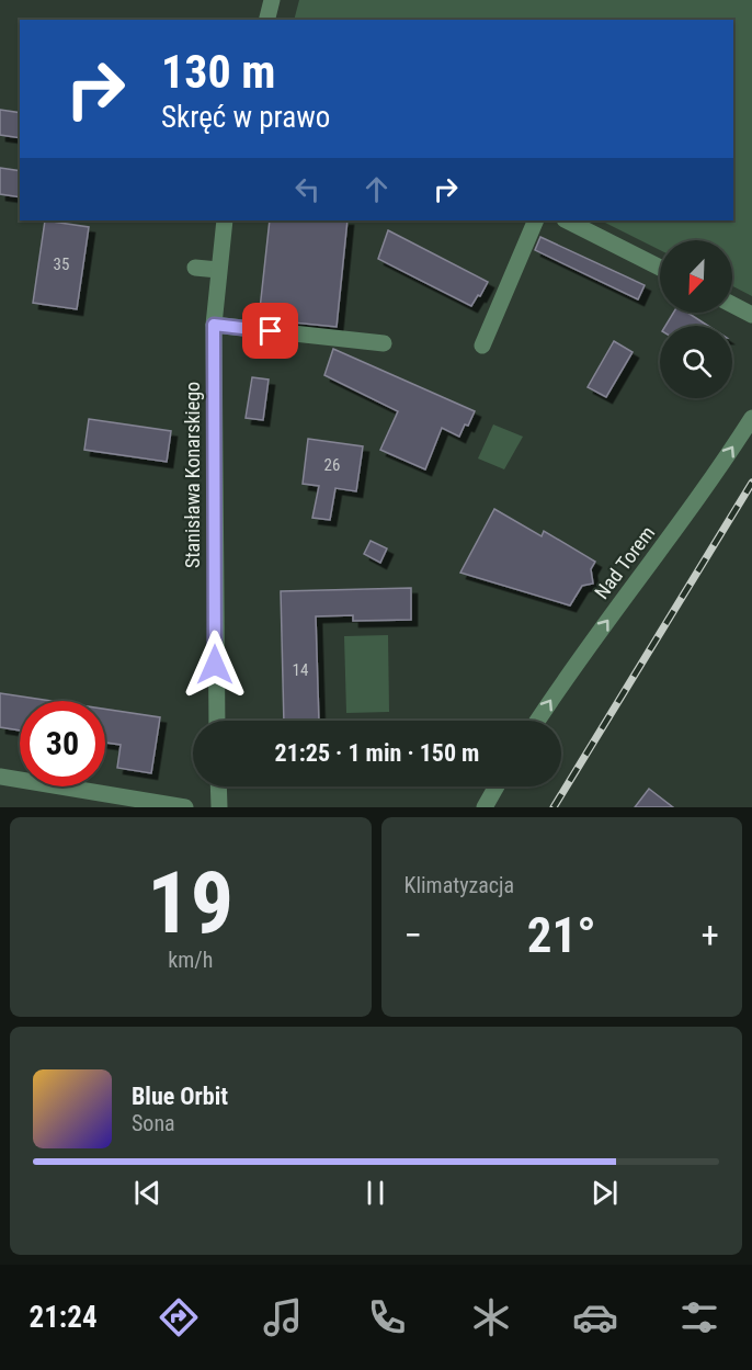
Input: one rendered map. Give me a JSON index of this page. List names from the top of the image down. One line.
{"streets":{"street":["Stanisława Konarskiego","Nad Torem"]},"one_way":["Nad Torem"],"house_numbers":["35","26","14"],"north":"bottom left","page":{"turn":["130 m","Skręć w prawo"],"limit":"30","trip":"21:25 · 1 min · 150 m","tile":[["19","km/h"],"Klimatyzacja"],"heat":["−","21°","+"],"song":["Blue Orbit","Sona"],"tabs":"21:24"}}
